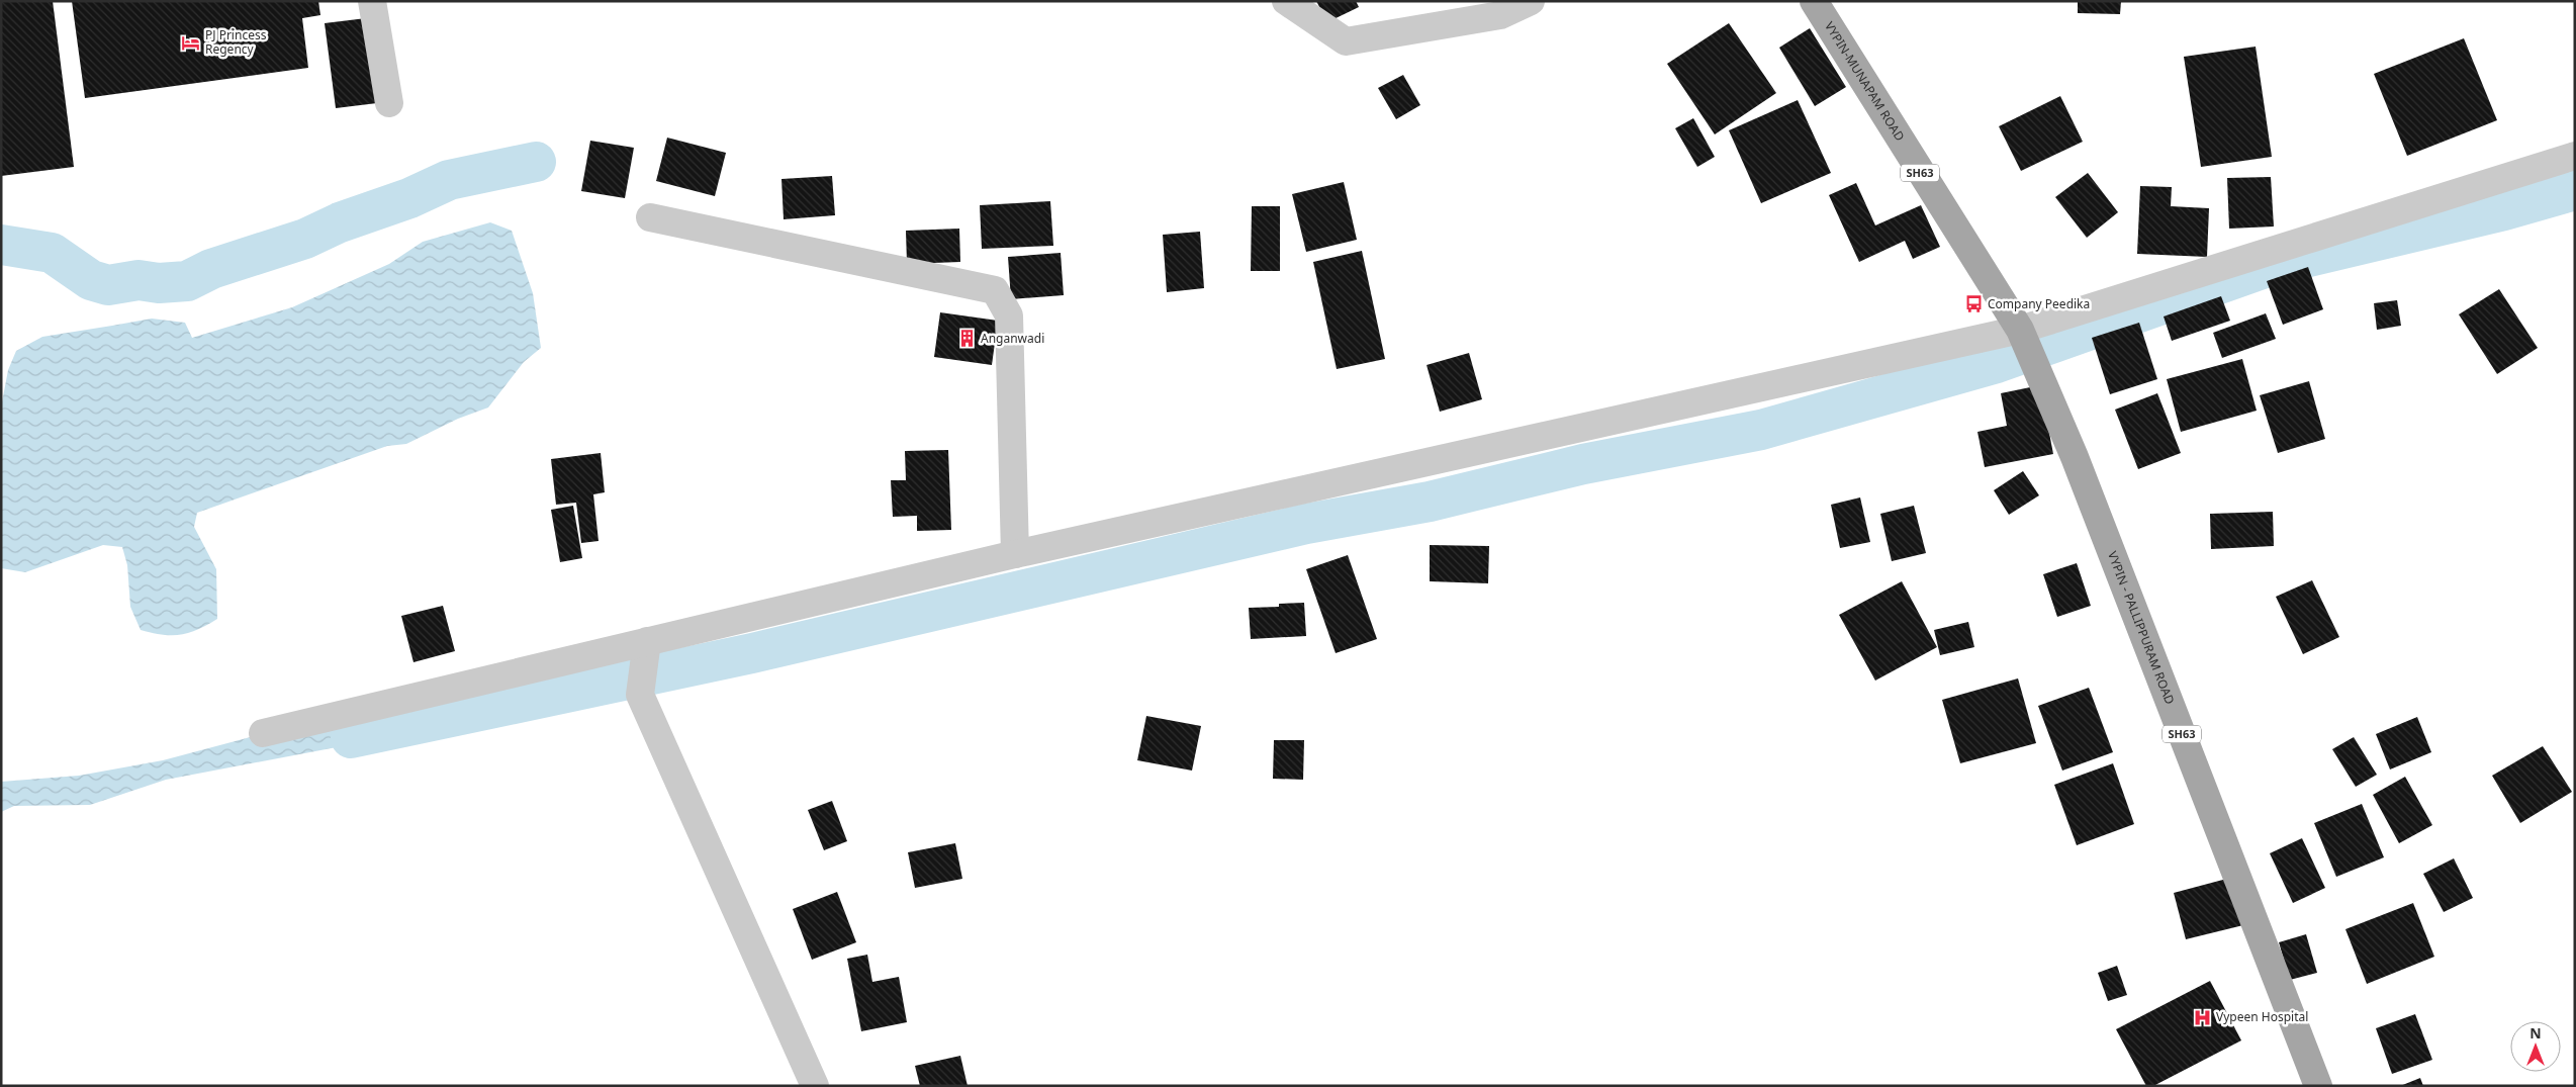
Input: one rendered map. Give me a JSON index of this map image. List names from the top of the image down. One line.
{"streets":{"main road":["VYPIN-MUNAPAM ROAD","SH63","VYPIN - PALLIPPURAM ROAD"]},"crossings":[["VYPIN-MUNAPAM ROAD","VYPIN - PALLIPPURAM ROAD"]],"places":{"hotel":["PJ Princess Regency"],"bus stop":["Company Peedika"],"building":["Anganwadi"],"hospital":["Vypeen Hospital"]},"north":"top"}
